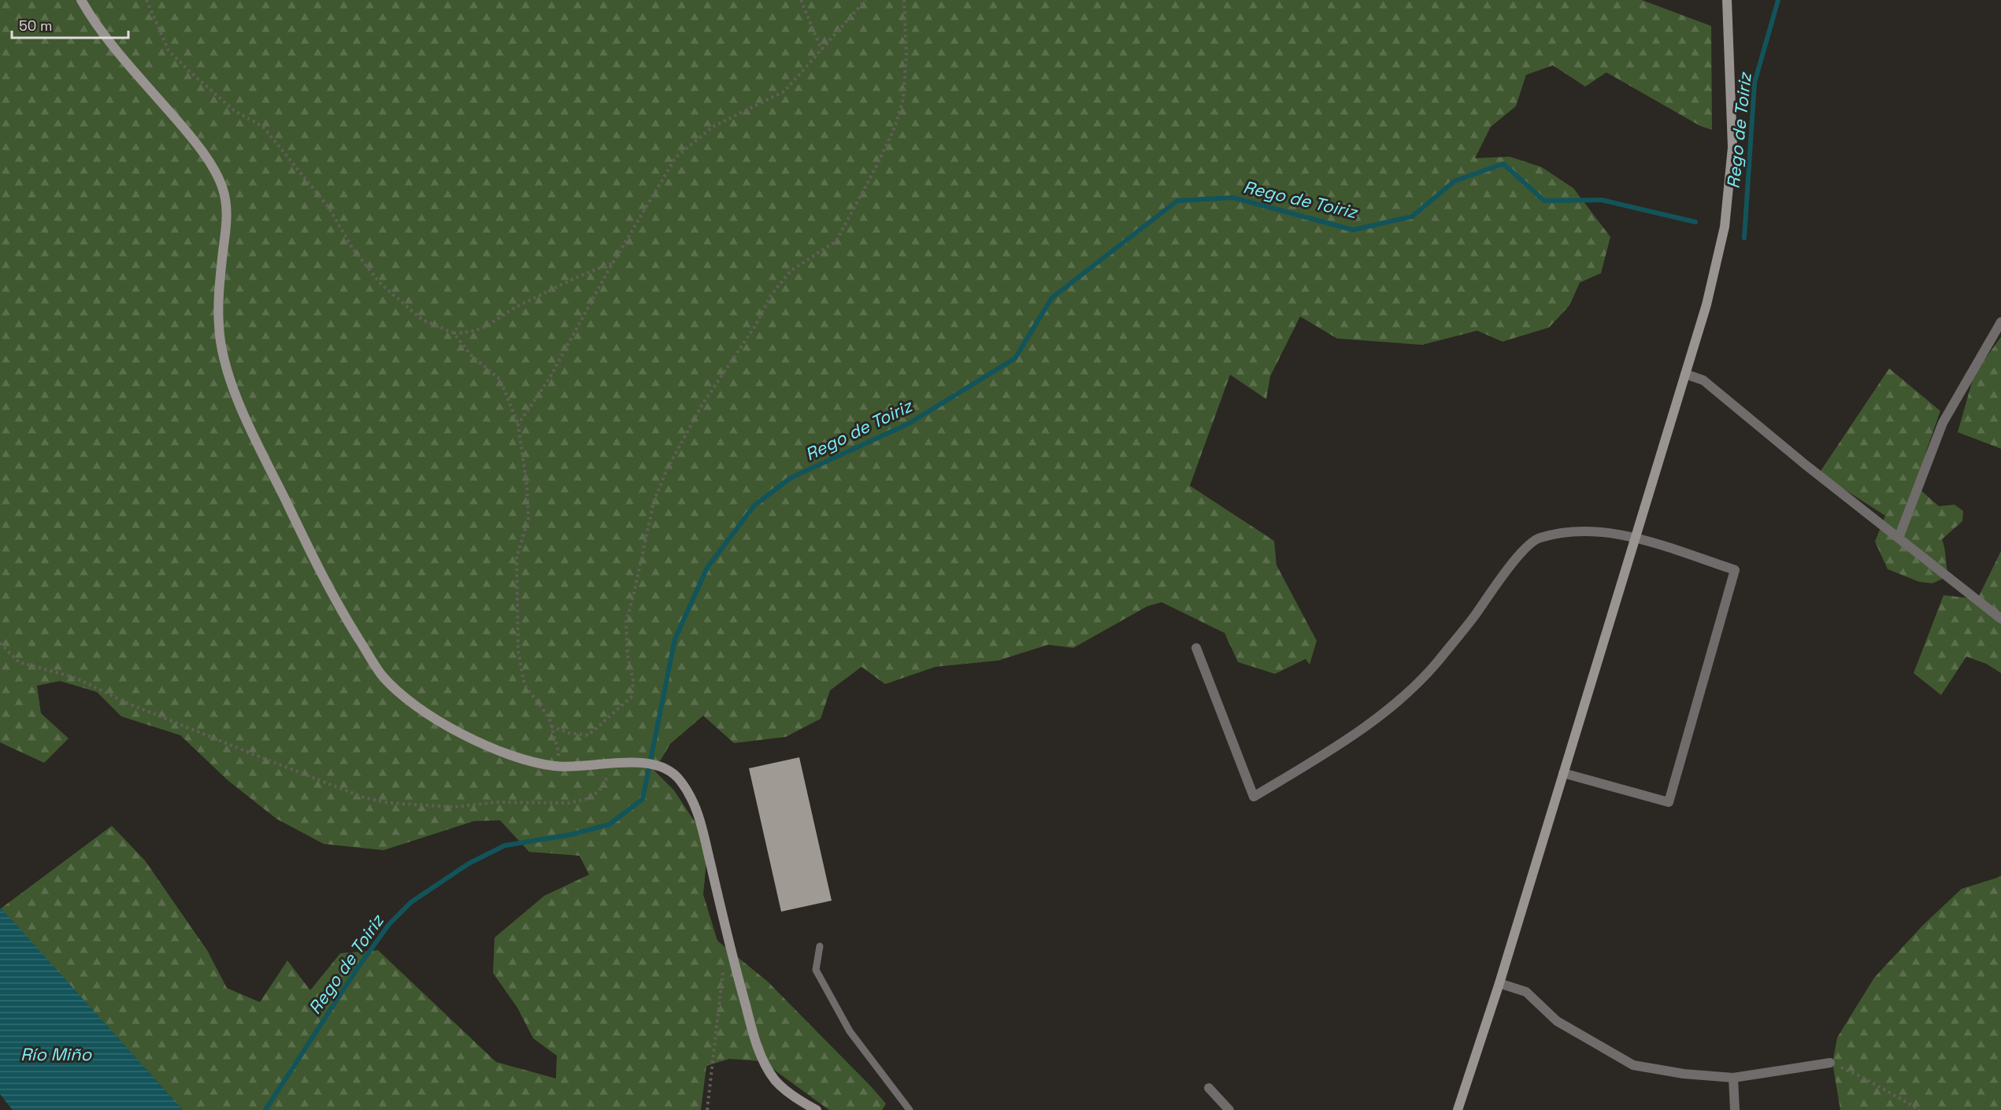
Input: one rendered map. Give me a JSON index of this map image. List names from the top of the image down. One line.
{"water":["Rego de Toiriz","Río Miño"],"scale_bar":"50 m"}
